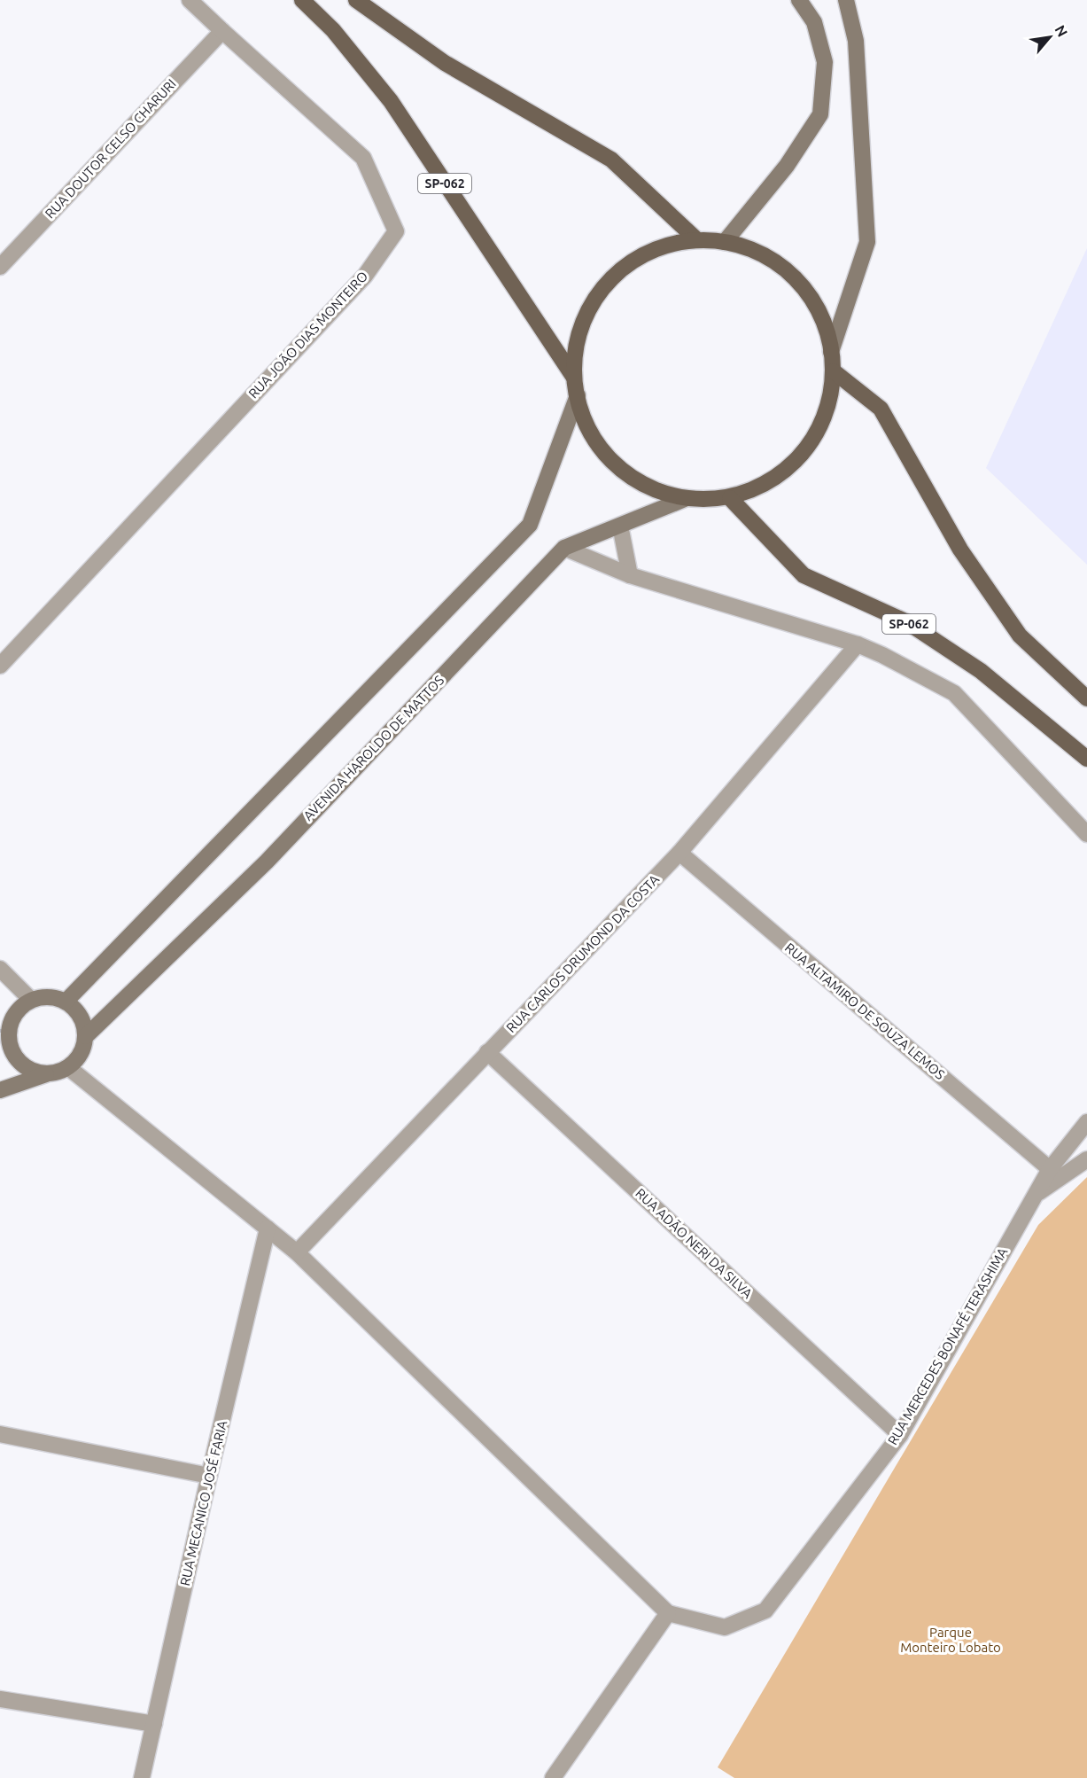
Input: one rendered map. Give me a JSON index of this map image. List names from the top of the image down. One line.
{"streets":{"main road":["SP-062"],"street":["RUA DOUTOR CELSO CHARURI","RUA JOÃO DIAS MONTEIRO","AVENIDA HAROLDO DE MATTOS","RUA CARLOS DRUMOND DA COSTA","RUA ALTAMIRO DE SOUZA LEMOS","RUA ADÃO NERI DA SILVA","RUA MERCEDES BONAFÉ TERASHIMA","RUA MECANICO JOSÉ FARIA"]},"crossings":[["RUA DOUTOR CELSO CHARURI","RUA JOÃO DIAS MONTEIRO"],["SP-062","AVENIDA HAROLDO DE MATTOS"],["RUA CARLOS DRUMOND DA COSTA","RUA ALTAMIRO DE SOUZA LEMOS"],["RUA CARLOS DRUMOND DA COSTA","RUA ADÃO NERI DA SILVA"],["RUA ALTAMIRO DE SOUZA LEMOS","RUA MERCEDES BONAFÉ TERASHIMA"],["RUA ADÃO NERI DA SILVA","RUA MERCEDES BONAFÉ TERASHIMA"]],"parks":["Parque Monteiro Lobato"],"north":"top right"}
